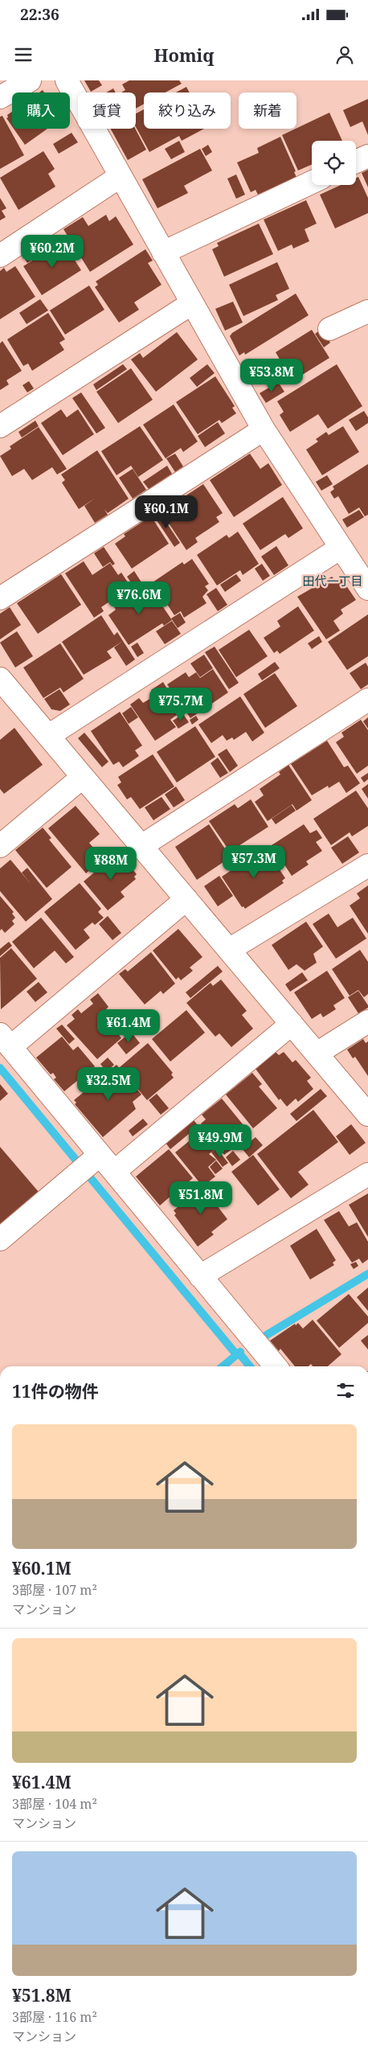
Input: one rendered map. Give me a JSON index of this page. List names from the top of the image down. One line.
{"districts":["田代一丁目"],"page":{"status":"22:36","header":"Homiq","chip":["購入","賃貸","絞り込み","新着"],"price":["¥60.2M","¥53.8M","¥60.1M","¥76.6M","¥75.7M","¥57.3M","¥88M","¥61.4M","¥32.5M","¥49.9M","¥51.8M"],"heading":"11件の物件","list":[{"name":"¥60.1M","note":"3部屋 · 107 m² · マンション"},{"name":"¥61.4M","note":"3部屋 · 104 m² · マンション"},{"name":"¥51.8M","note":"3部屋 · 116 m² · マンション"}]}}
